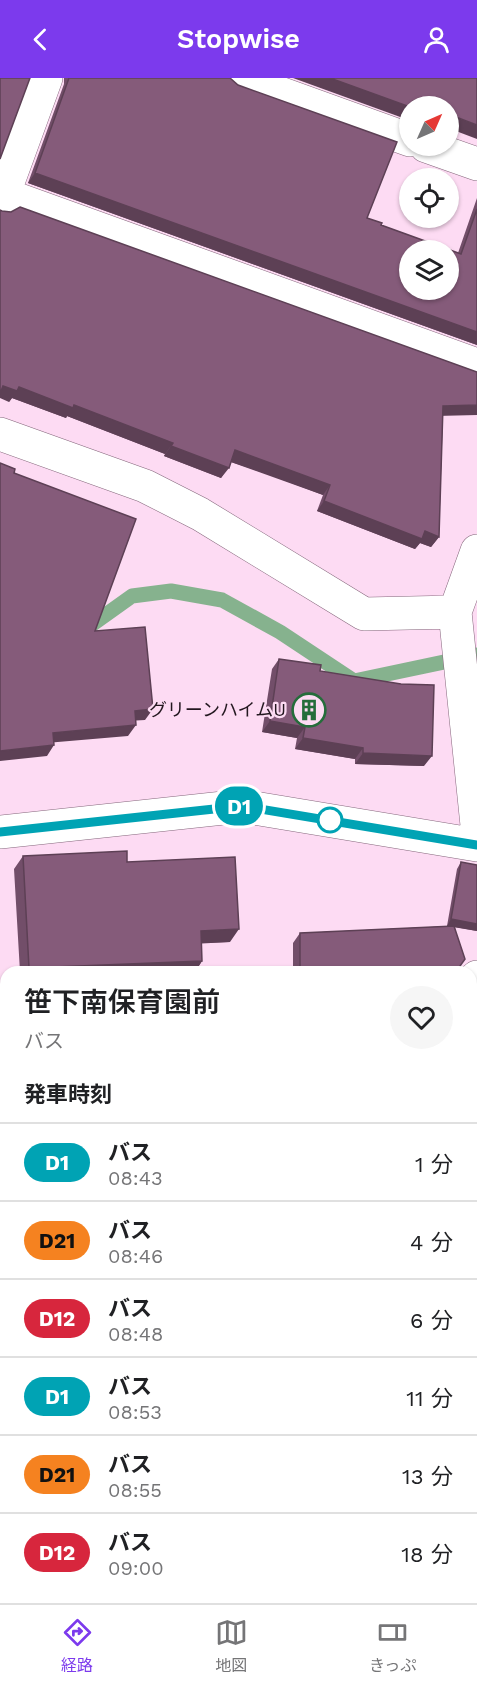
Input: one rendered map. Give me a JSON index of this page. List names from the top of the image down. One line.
{"places":{"building":["グリーンハイムU"]},"lines":["bus line D1"],"north":"top right","page":{"header":"Stopwise","on_map":"D1","heading":[["笹下南保育園前","バス"],"発車時刻"],"list":[{"mark":"D1","name":"バス","note":"08:43","value":"1 分"},{"mark":"D21","name":"バス","note":"08:46","value":"4 分"},{"mark":"D12","name":"バス","note":"08:48","value":"6 分"},{"mark":"D1","name":"バス","note":"08:53","value":"11 分"},{"mark":"D21","name":"バス","note":"08:55","value":"13 分"},{"mark":"D12","name":"バス","note":"09:00","value":"18 分"}],"tabs":["経路","地図","きっぷ"]}}
